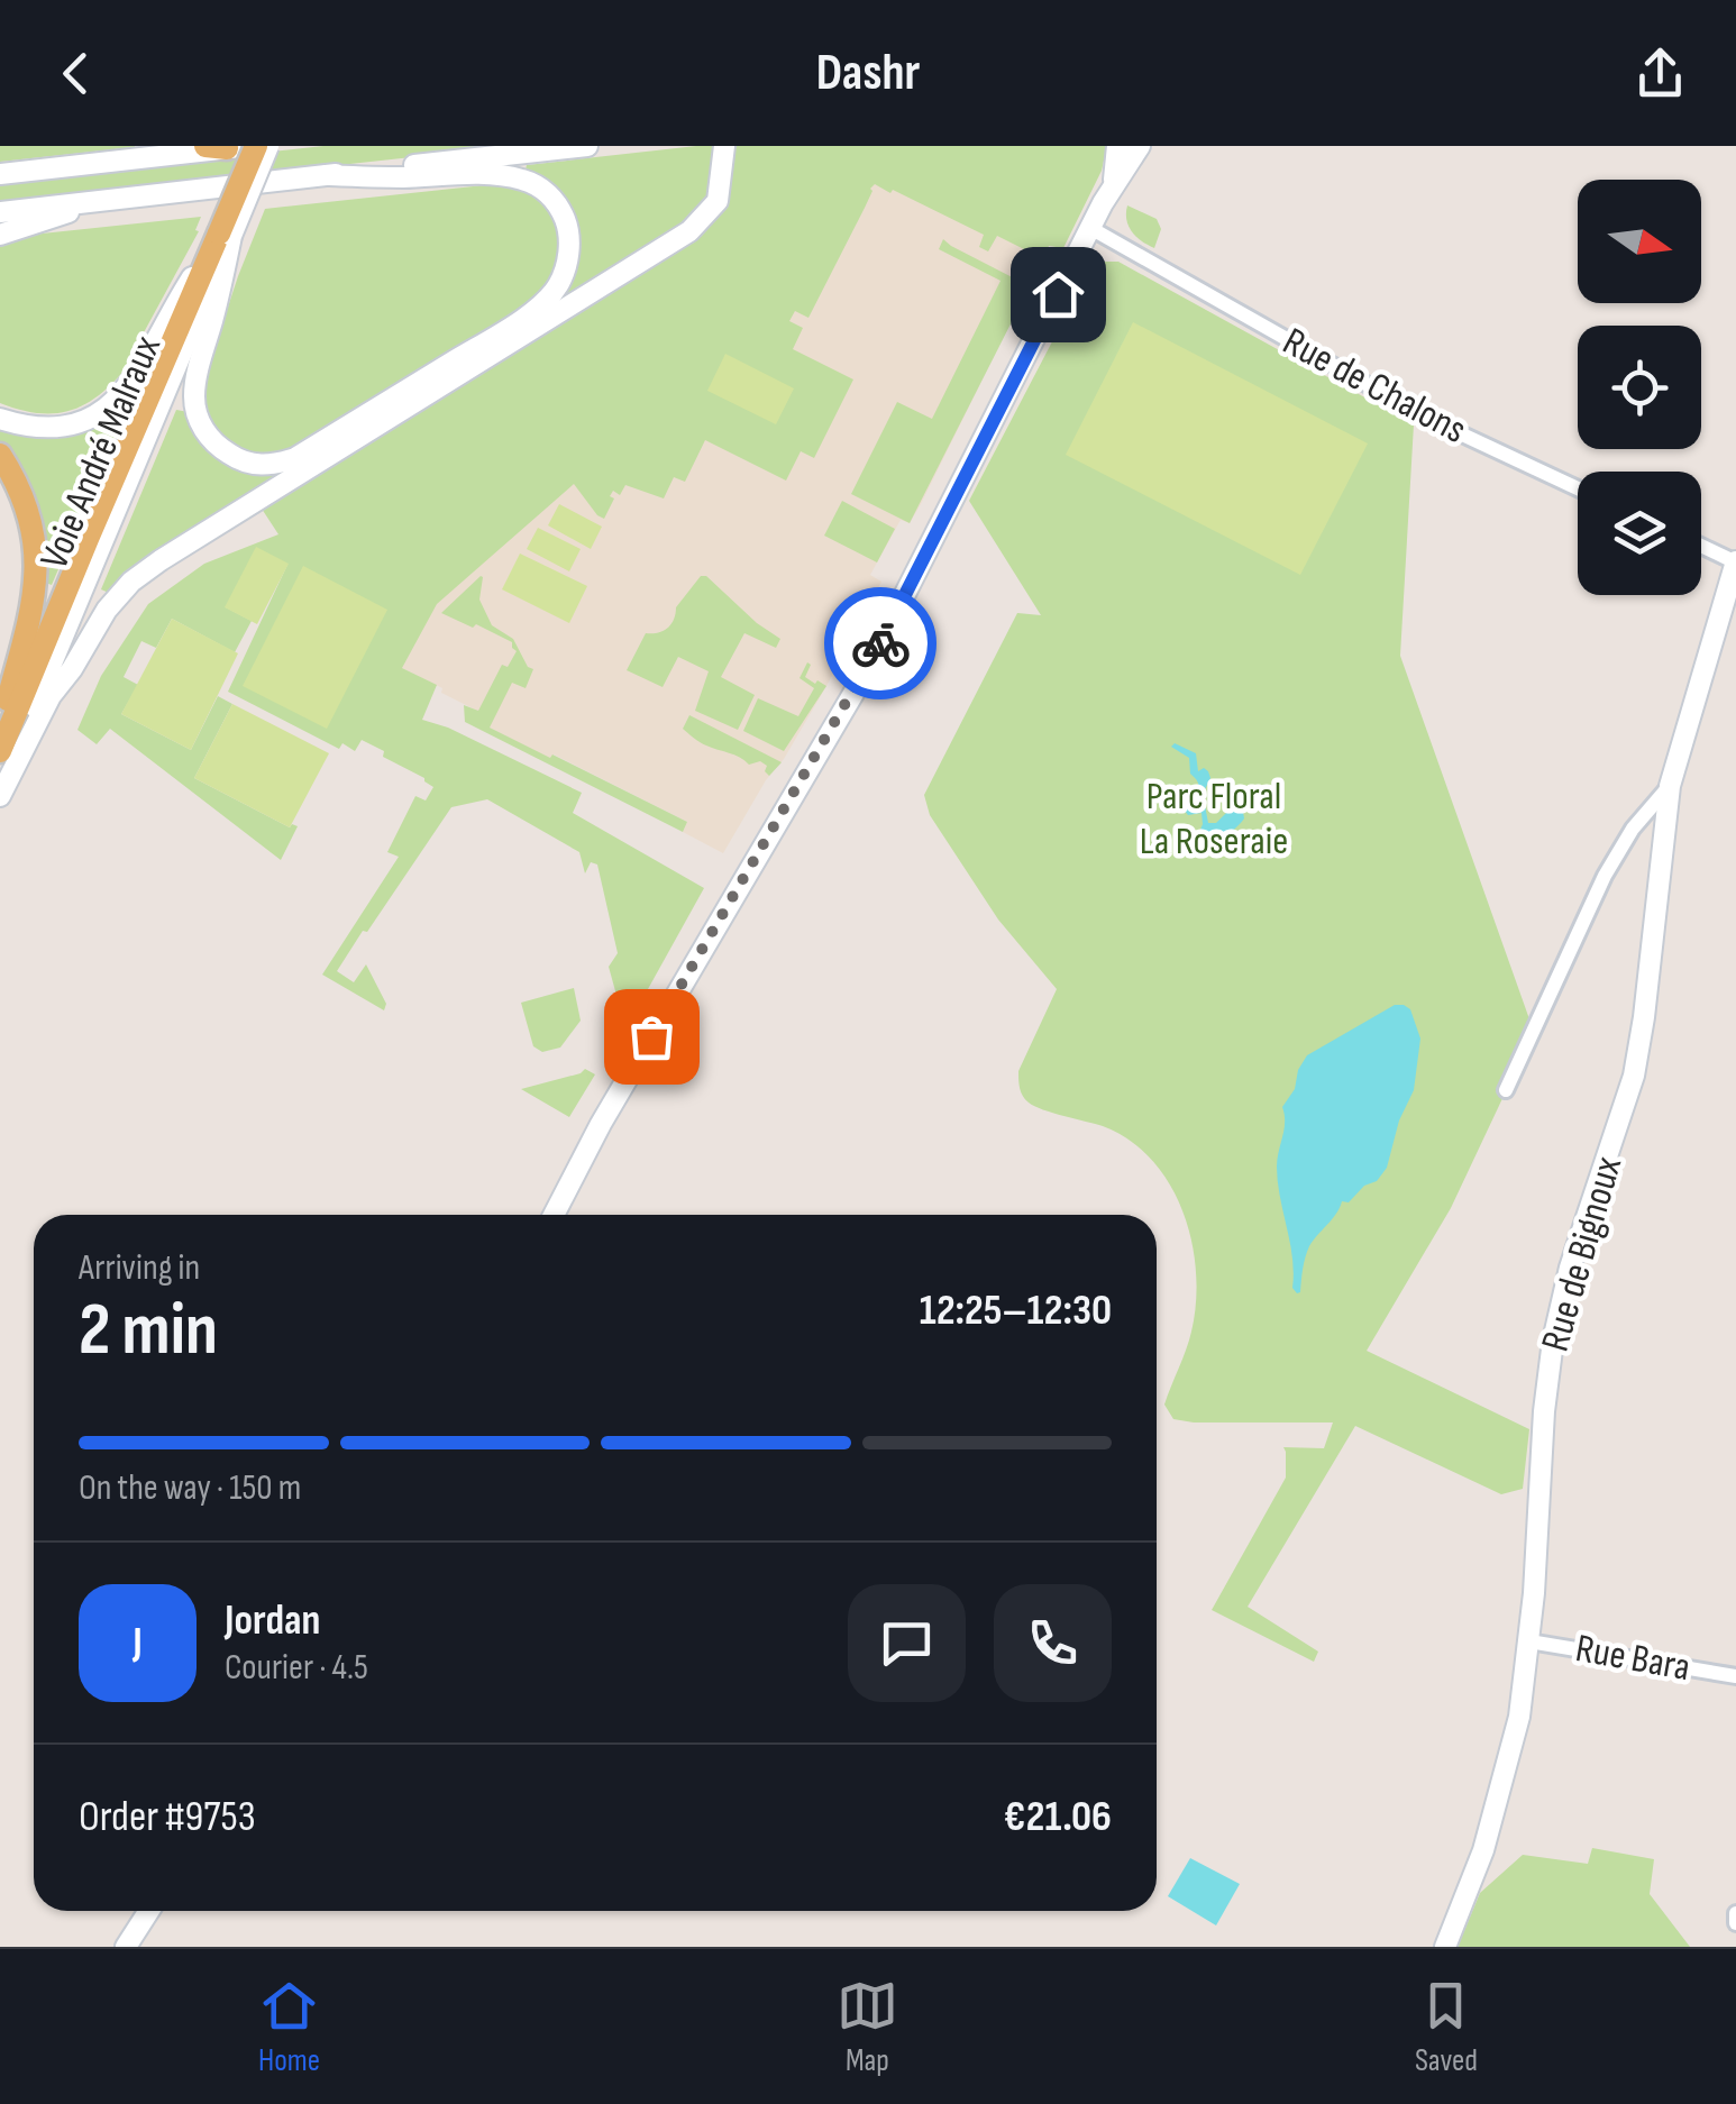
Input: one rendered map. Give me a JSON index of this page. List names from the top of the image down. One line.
{"streets":{"main road":["Voie André Malraux","Rue de Bignoux"],"street":["Rue de Chalons","Rue Bara"]},"crossings":[["Rue de Bignoux","Rue Bara"]],"parks":["Parc Floral La Roseraie"],"north":"right","page":{"header":"Dashr","heading":["2 min","Arriving in","12:25–12:30"],"panel":["Jordan","Courier · 4.5","Order #9753","€21.06"],"bar":"On the way · 150 m","round":"J","tabs":["Home","Map","Saved"]}}
